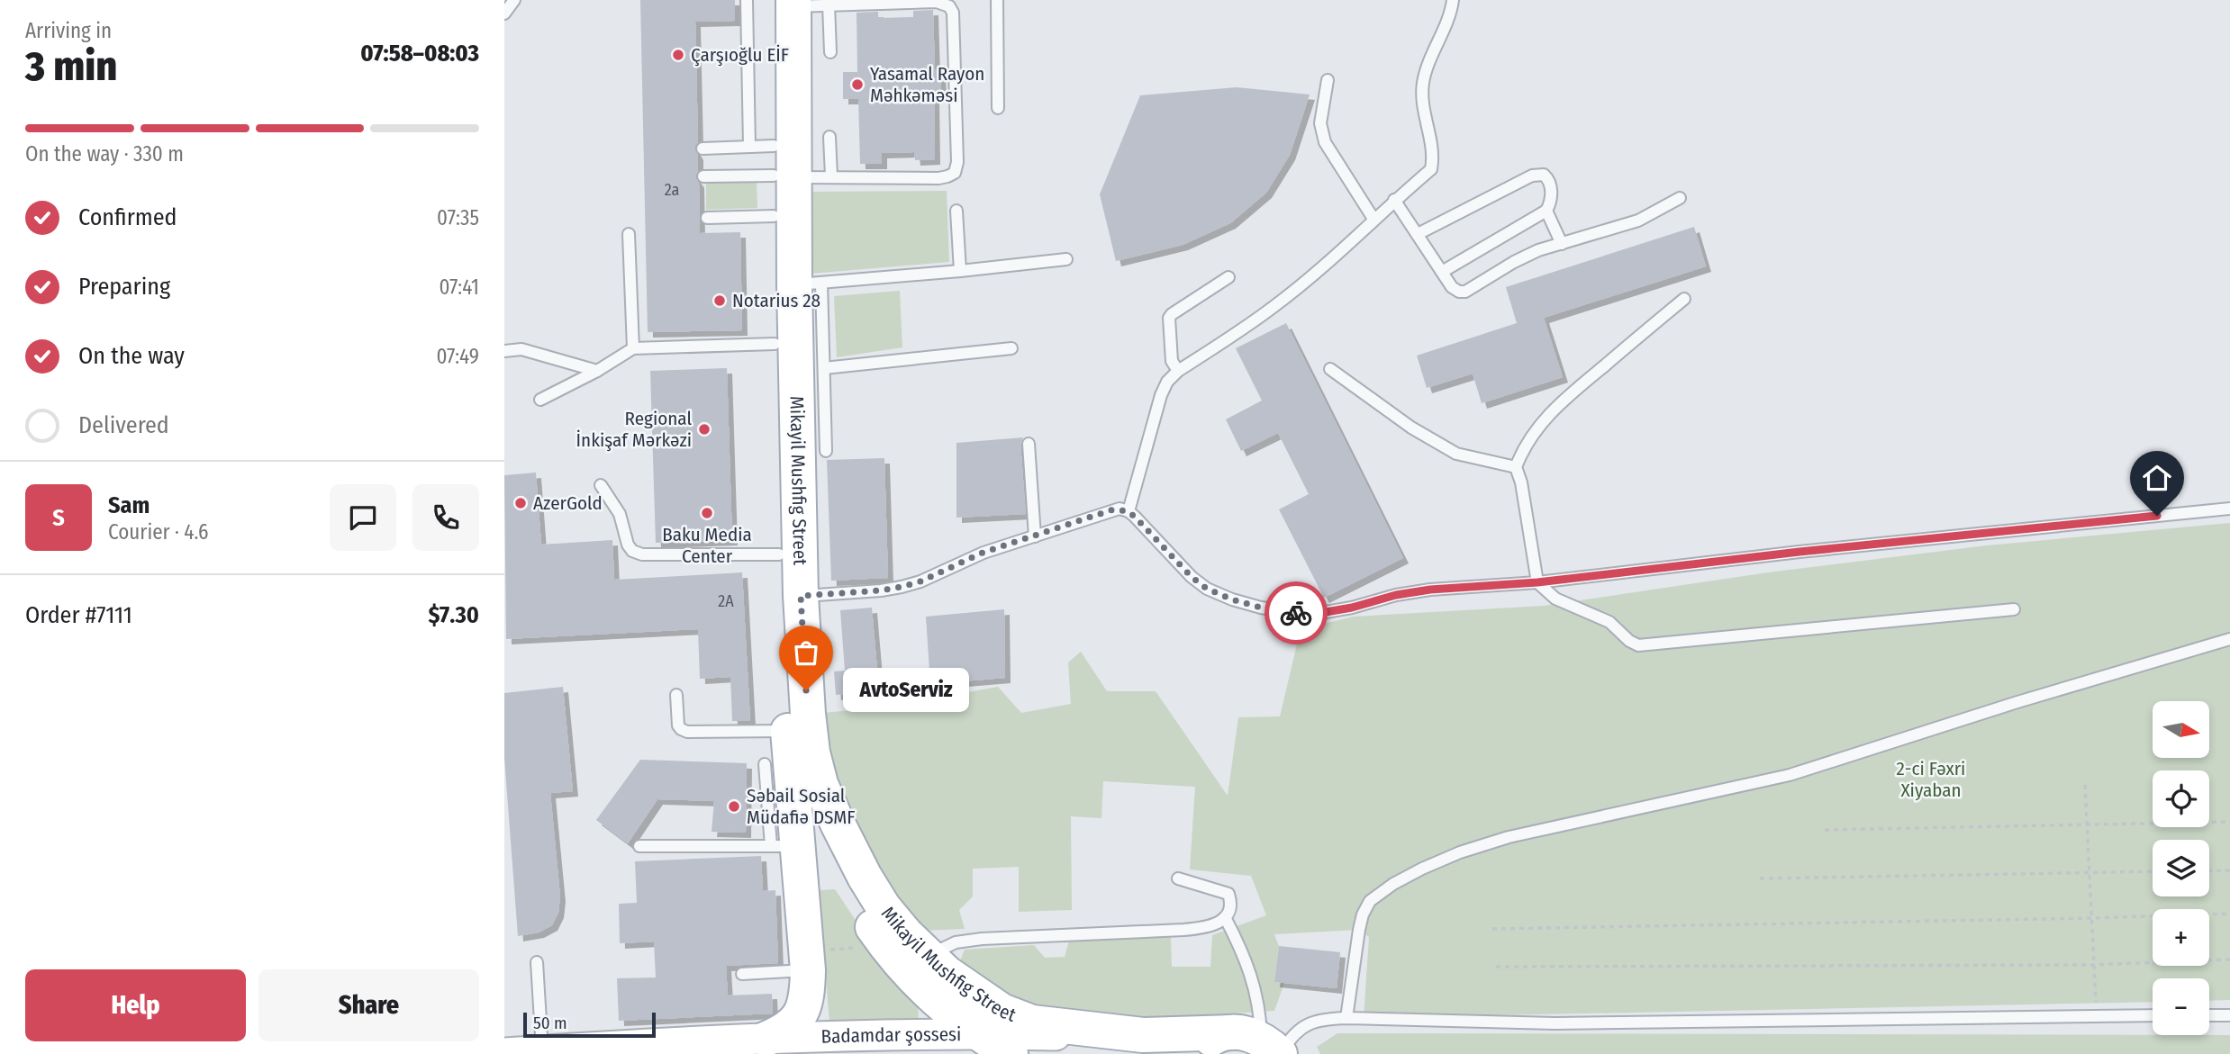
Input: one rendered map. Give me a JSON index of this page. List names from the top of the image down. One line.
{"streets":{"main road":["Mikayil Mushfig Street","Badamdar şossesi"]},"crossings":[["Mikayil Mushfig Street","Badamdar şossesi"]],"parks":["2-ci Fəxri Xiyaban"],"places":["Çarşıoğlu EİF","Yasamal Rayon Məhkəməsi","Notarius 28","Regional İnkişaf Mərkəzi","AzerGold","Baku Media Center","AvtoServiz","Səbail Sosial Müdafiə DSMF"],"house_numbers":["2a","2А"],"scale_bar":"50 m","north":"right","page":{"heading":["3 min","Arriving in","07:58–08:03"],"panel":["Sam","Courier · 4.6","Order #7111","$7.30"],"bar":"On the way · 330 m","list":[["Confirmed","07:35"],["Preparing","07:41"],["On the way","07:49"],"Delivered"],"round":"S","bubble":"AvtoServiz","map_buttons":["+","−"],"buttons":["Help","Share"],"scale":"50 m"}}
